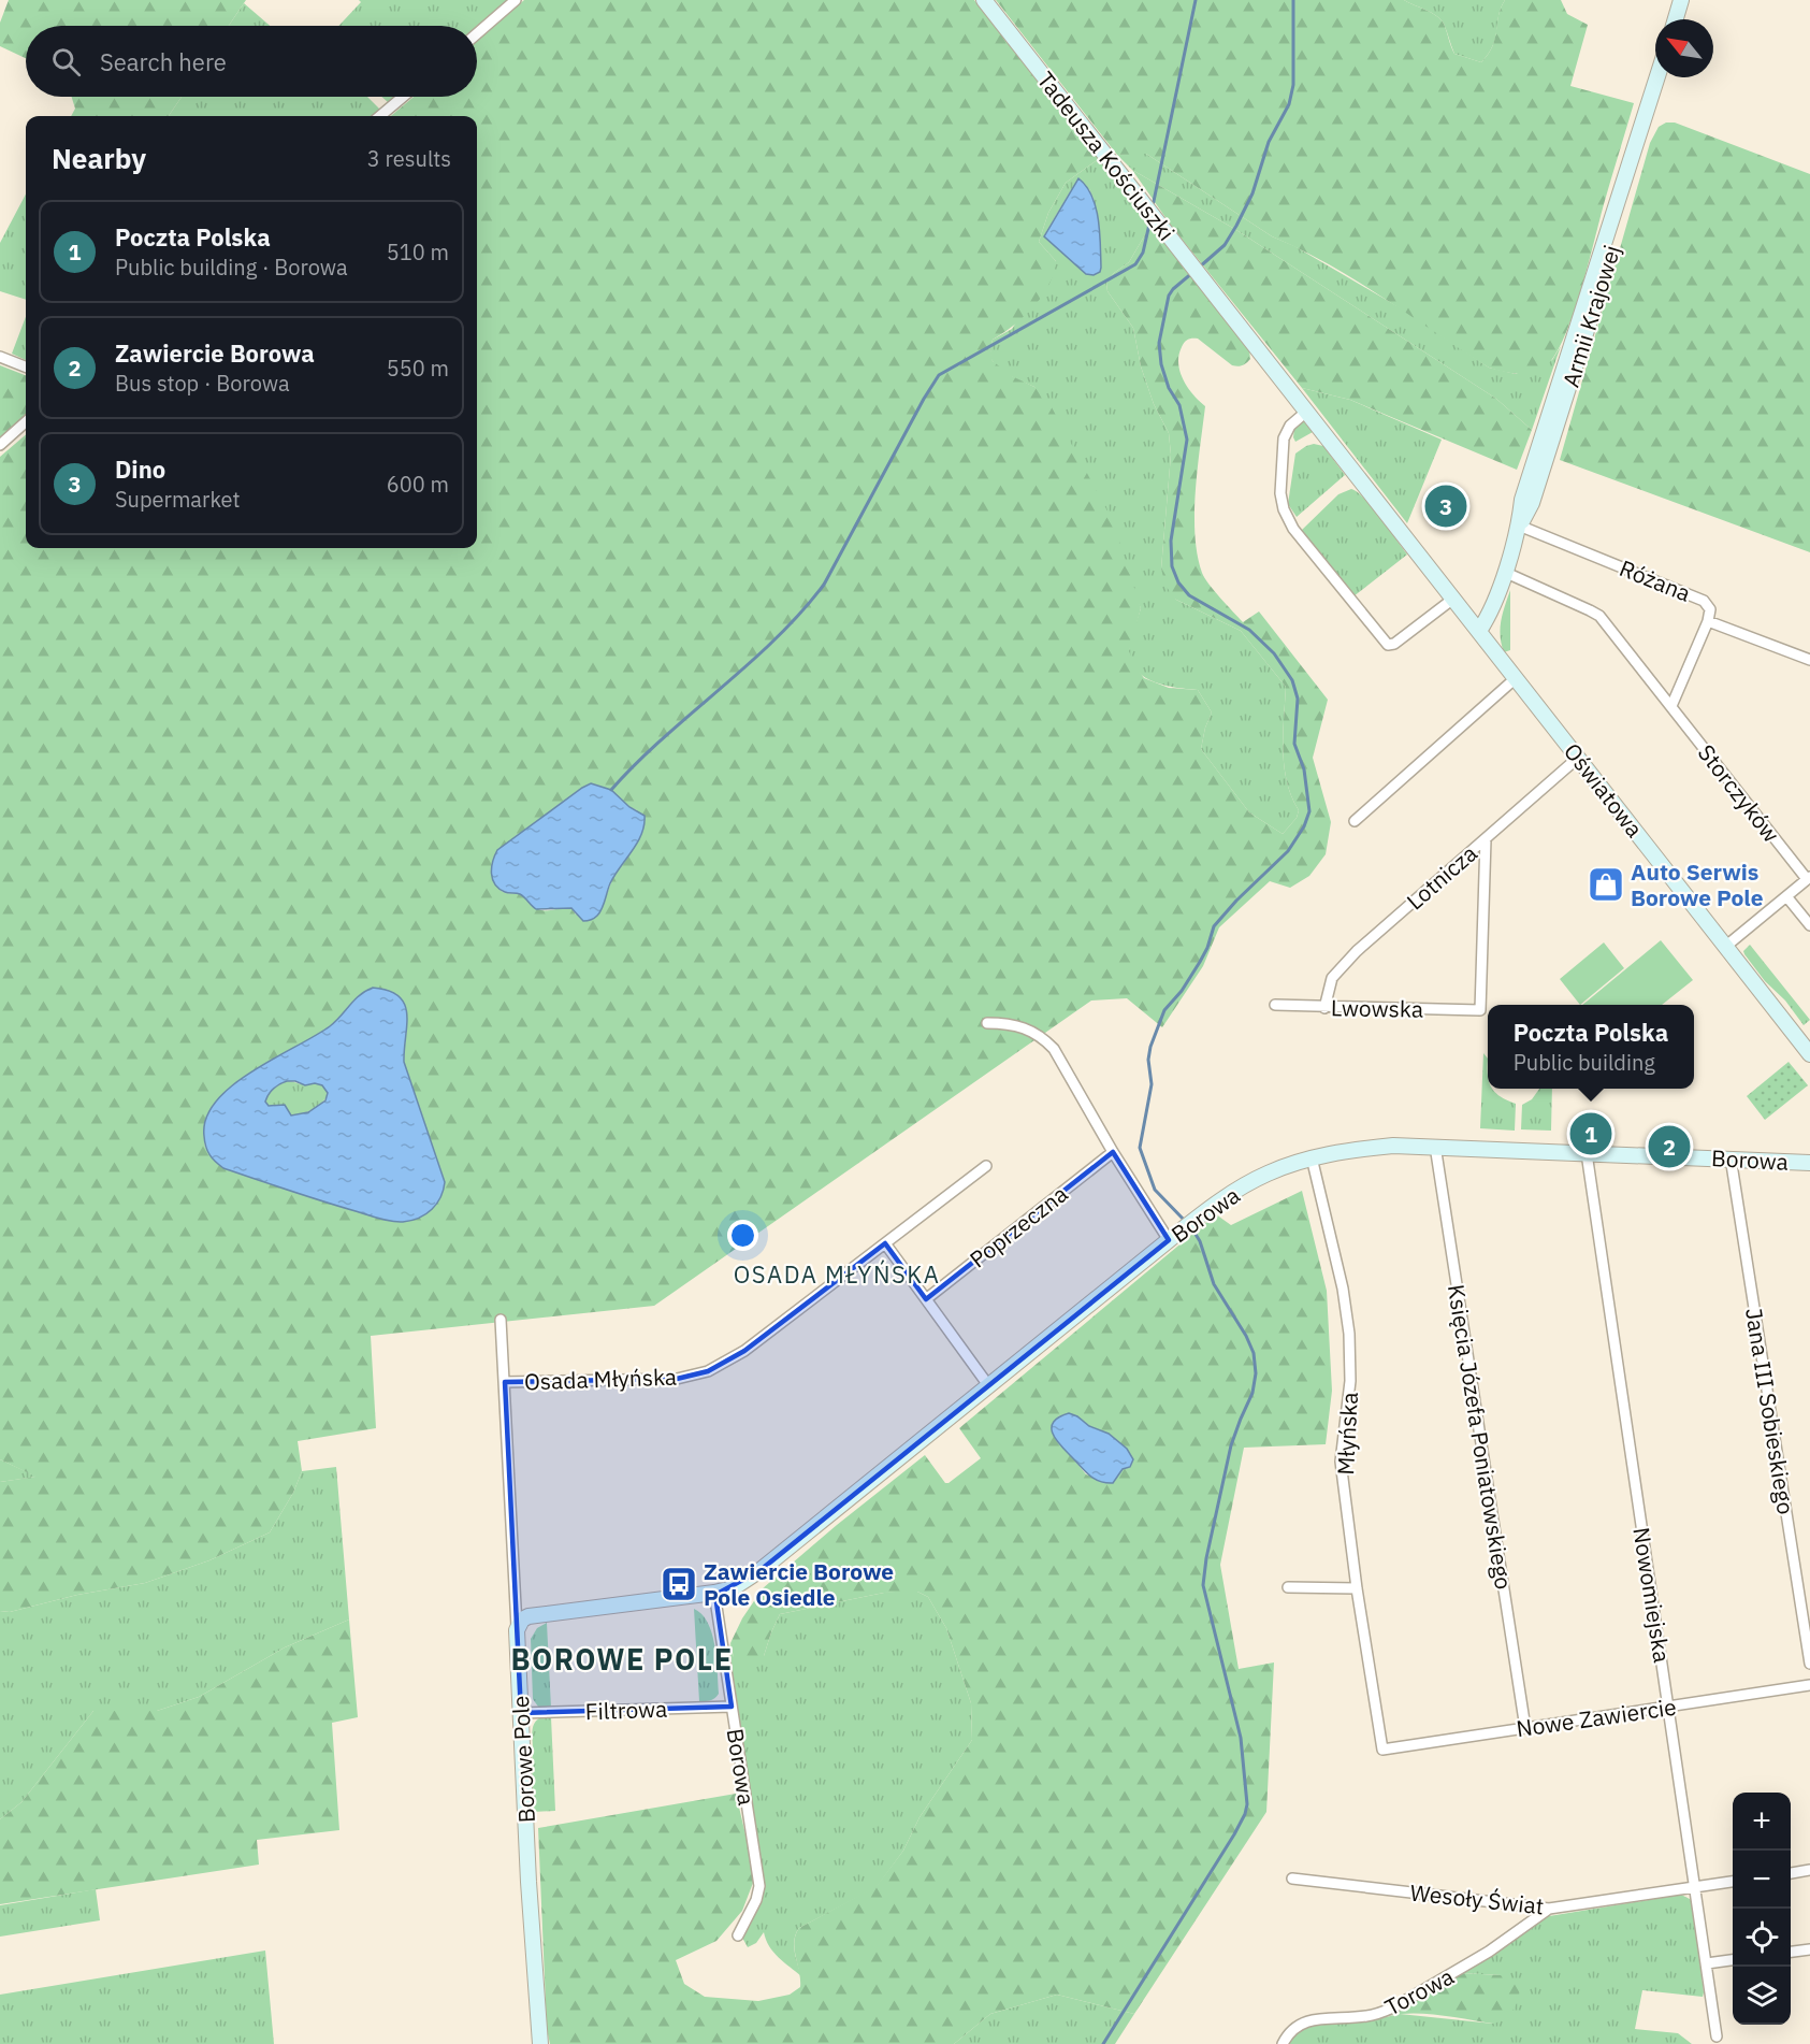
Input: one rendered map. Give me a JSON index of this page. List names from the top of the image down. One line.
{"streets":{"street":["Tadeusza Kościuszki","Armii Krajowej","Różana","Oświatowa","Storczyków","Lotnicza","Lwowska","Borowa","Poprzeczna","Osada Młyńska","Jana III Sobieskiego","Młyńska","Księcia Józefa Poniatowskiego","Nowomiejska","Filtrowa","Nowe Zawiercie","Borowe Pole","Wesoły Świat","Torowa"]},"crossings":[["Tadeusza Kościuszki","Oświatowa"],["Armii Krajowej","Różana"],["Armii Krajowej","Oświatowa"],["Armii Krajowej","Storczyków"],["Oświatowa","Lotnicza"],["Lotnicza","Lwowska"],["Borowa","Jana III Sobieskiego"],["Borowa","Młyńska"],["Borowa","Księcia Józefa Poniatowskiego"],["Borowa","Nowomiejska"],["Borowa","Filtrowa"],["Borowa","Borowe Pole"],["Osada Młyńska","Borowe Pole"],["Młyńska","Nowe Zawiercie"],["Księcia Józefa Poniatowskiego","Nowe Zawiercie"],["Nowomiejska","Nowe Zawiercie"],["Nowomiejska","Wesoły Świat"],["Filtrowa","Borowe Pole"],["Wesoły Świat","Torowa"]],"districts":["OSADA MŁYŃSKA","BOROWE POLE"],"places":{"shop":["Auto Serwis Borowe Pole"],"bus stop":["Zawiercie Borowe Pole Osiedle"]},"north":"top left","page":{"search":"Search here","heading":["Nearby","3 results"],"list":[{"mark":"1","name":"Poczta Polska","note":"Public building · Borowa","value":"510 m"},{"mark":"2","name":"Zawiercie Borowa","note":"Bus stop · Borowa","value":"550 m"},{"mark":"3","name":"Dino","note":"Supermarket","value":"600 m"}],"pins":["3","1","2"],"popup":["Poczta Polska","Public building"],"map_buttons":["+","−"]}}
